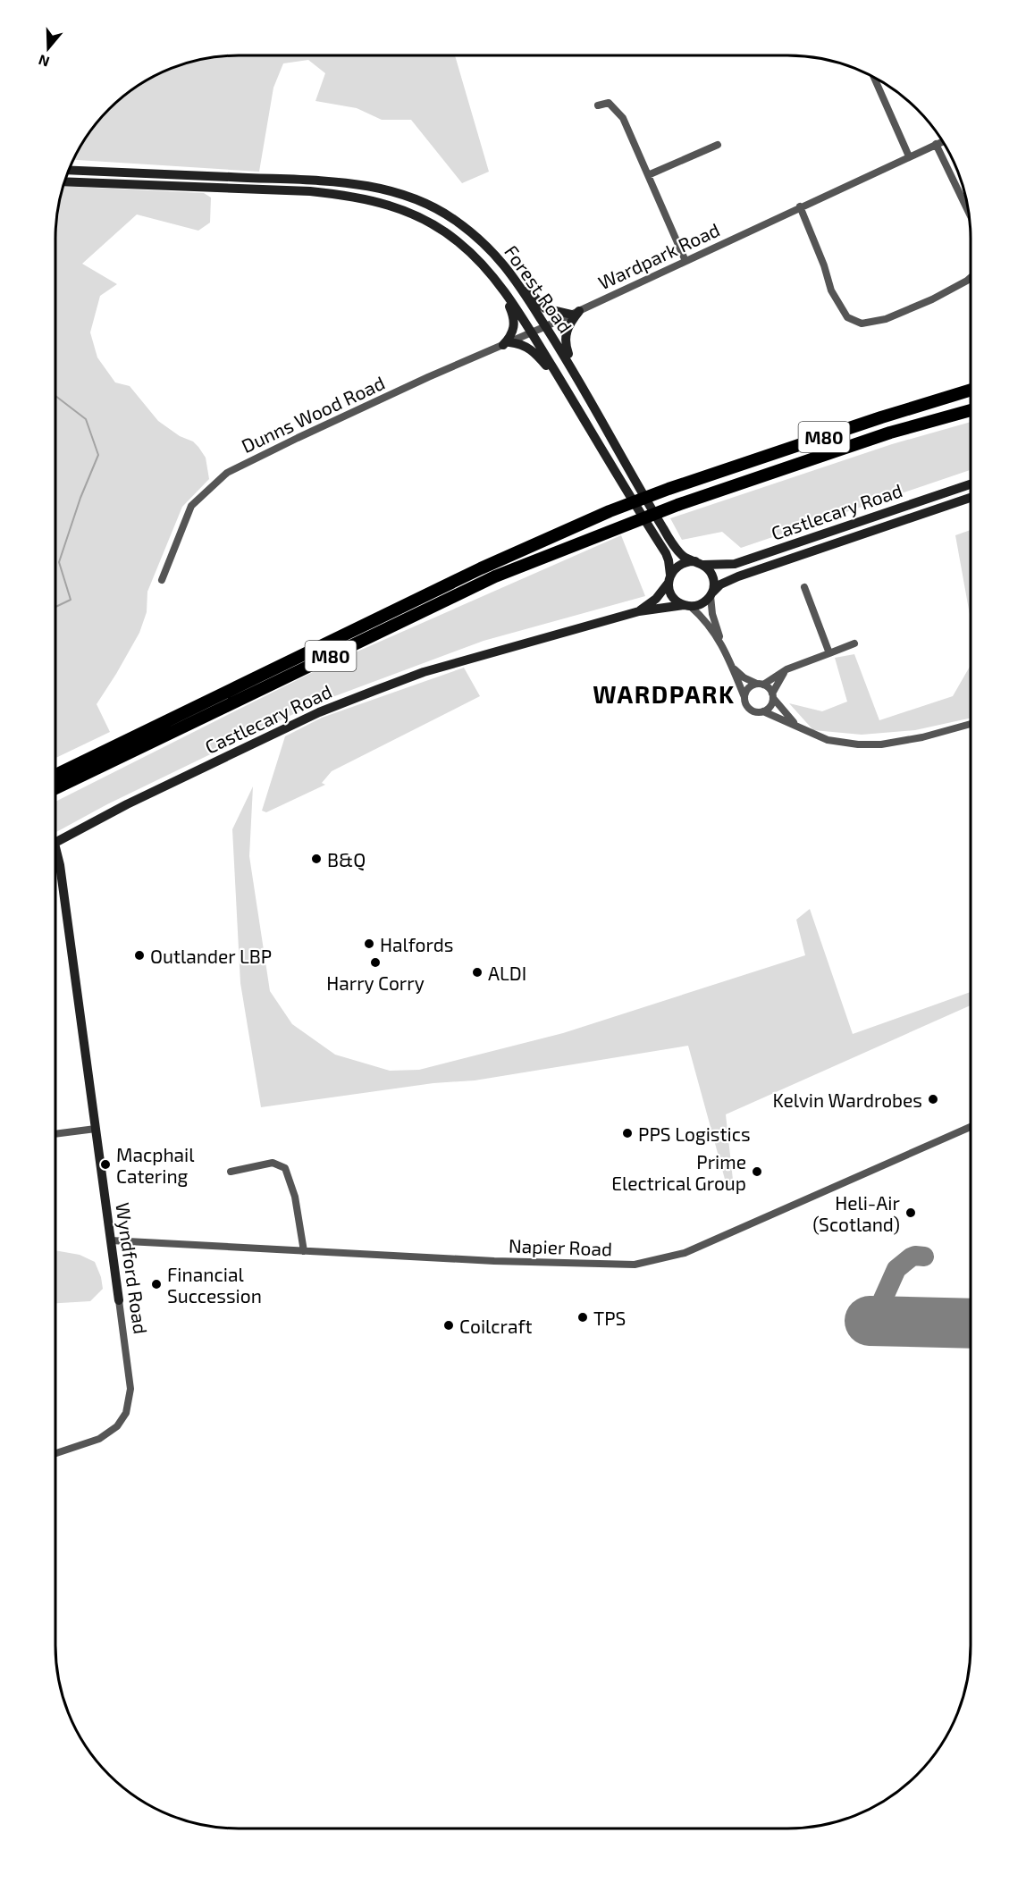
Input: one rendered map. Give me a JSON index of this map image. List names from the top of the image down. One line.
{"streets":{"highway":["M80"],"street":["Wardpark Road","Forest Road","Dunns Wood Road","Castlecary Road","Napier Road","Wyndford Road"]},"crossings":[["Wardpark Road","Forest Road"],["Wardpark Road","Dunns Wood Road"],["Forest Road","Dunns Wood Road"],["Forest Road","Castlecary Road"],["Napier Road","Wyndford Road"]],"districts":["WARDPARK"],"places":["B&Q","Halfords","Outlander LBP","Harry Corry","ALDI","Kelvin Wardrobes","PPS Logistics","Macphail Catering","Prime Electrical Group","Heli-Air (Scotland)","Financial Succession","TPS","Coilcraft"],"north":"bottom"}
